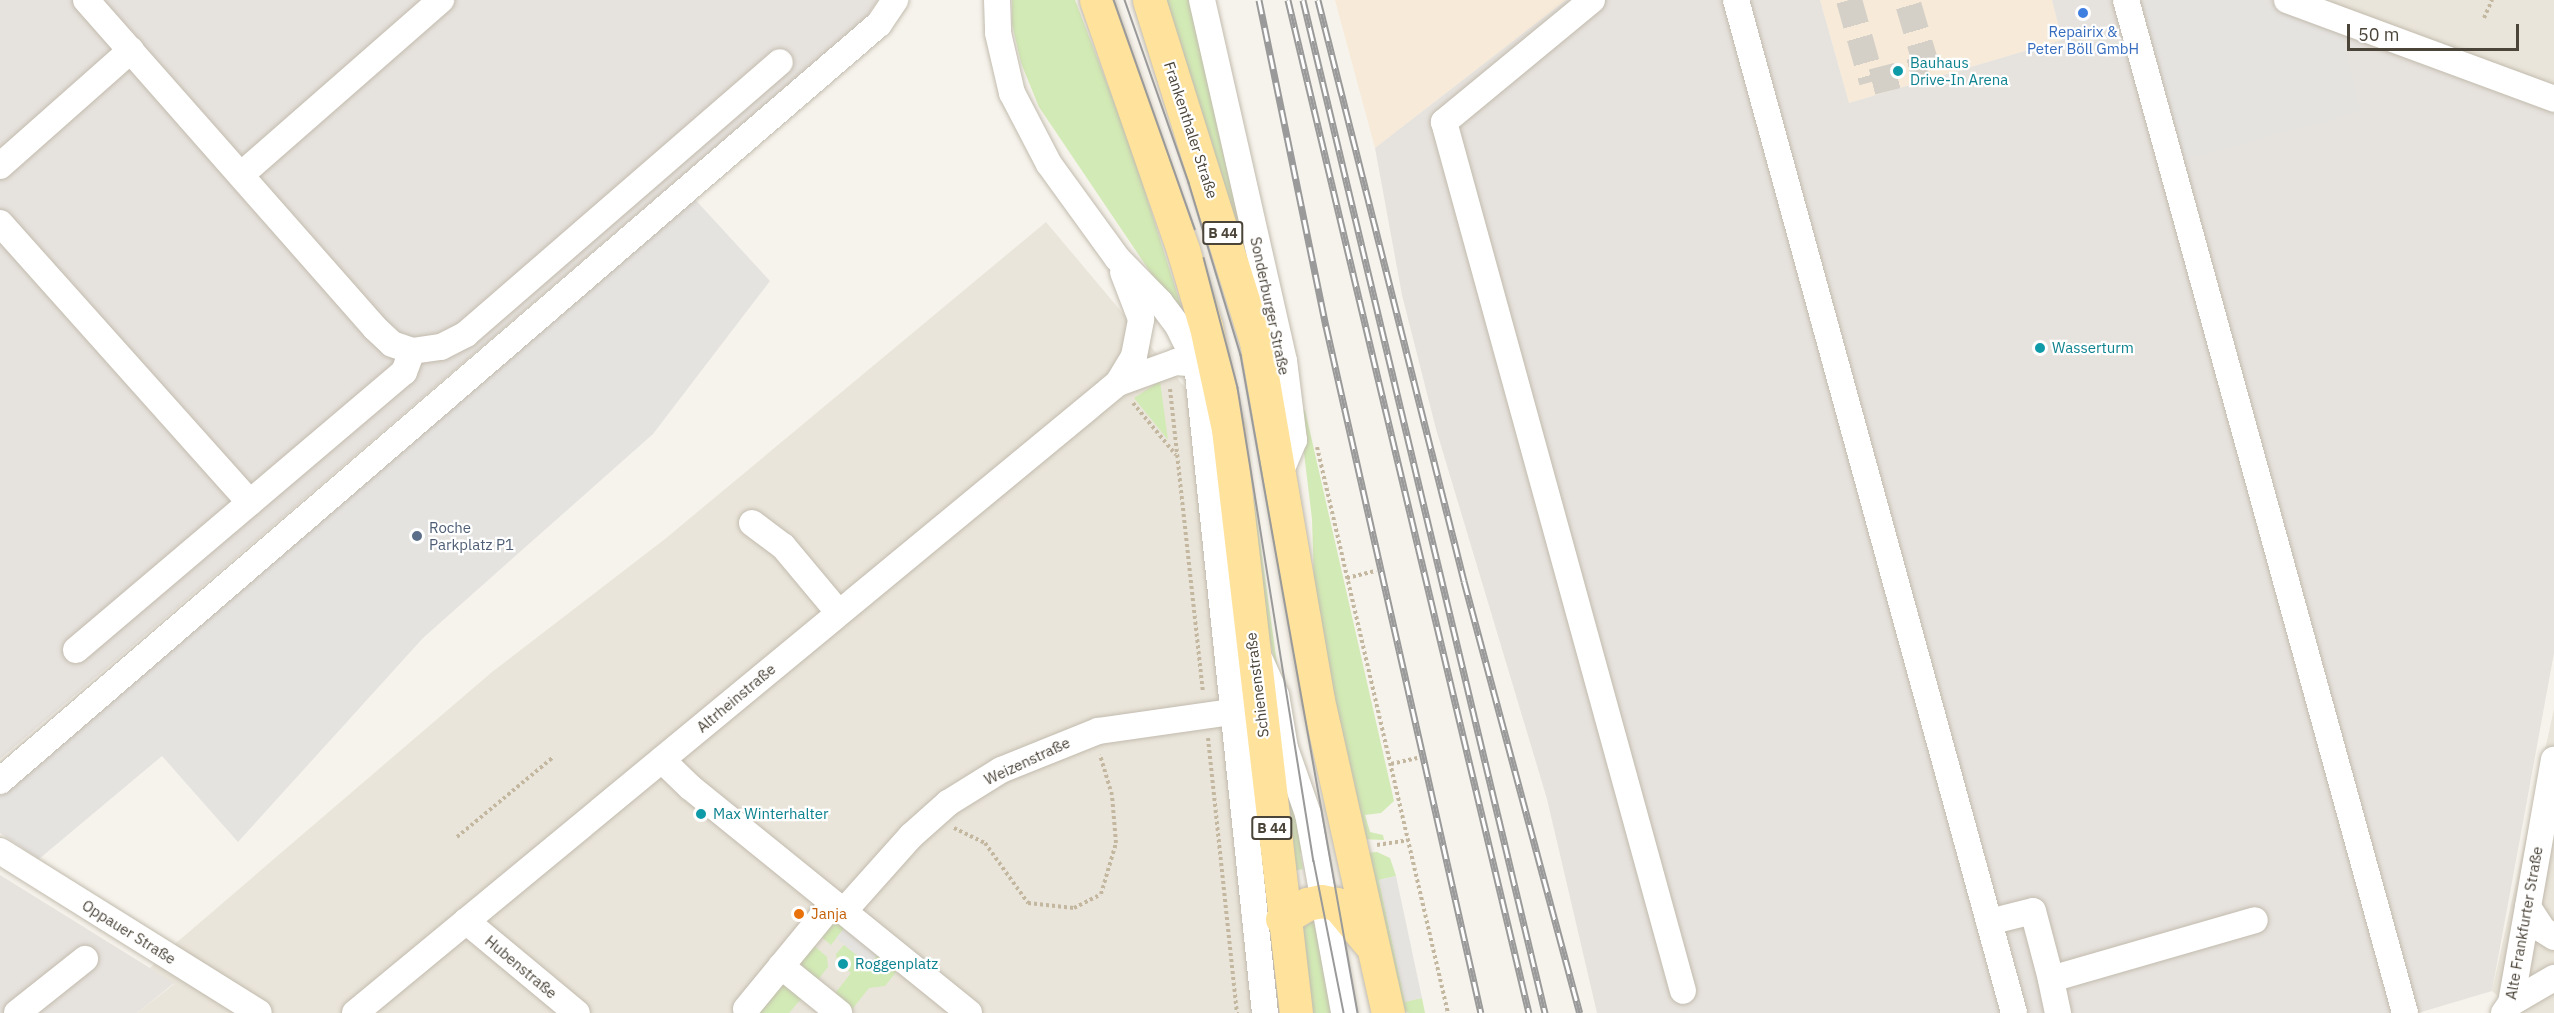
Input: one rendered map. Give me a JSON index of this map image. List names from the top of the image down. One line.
{"streets":{"main road":["Frankenthaler Straße","B 44","Schienenstraße"],"street":["Sonderburger Straße","Altrheinstraße","Weizenstraße","Alte Frankfurter Straße","Oppauer Straße","Hubenstraße"]},"crossings":[["Frankenthaler Straße","B 44"],["Frankenthaler Straße","Sonderburger Straße"],["B 44","Sonderburger Straße"],["B 44","Schienenstraße"],["Schienenstraße","Altrheinstraße"],["Schienenstraße","Weizenstraße"],["Altrheinstraße","Hubenstraße"]],"places":["Repairix & Peter Böll GmbH","Bauhaus Drive-In Arena","Wasserturm","Roche Parkplatz P1","Max Winterhalter","Janja","Roggenplatz"],"scale_bar":"50 m"}
